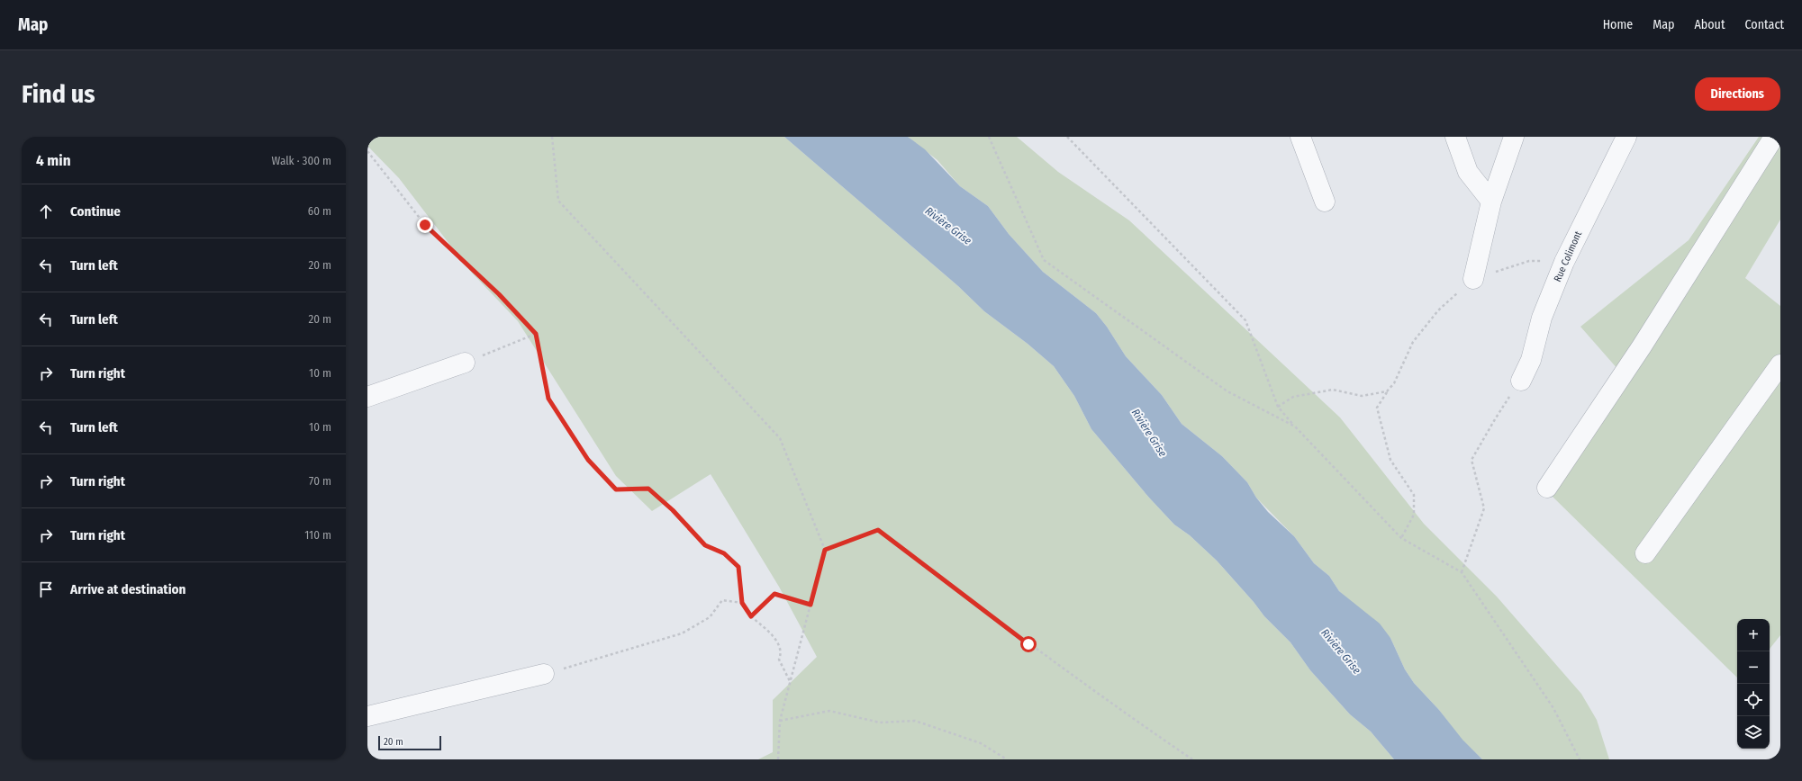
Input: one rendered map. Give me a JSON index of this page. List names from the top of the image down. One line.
{"streets":{"street":["Rue Colimont"]},"water":["Rivière Grise"],"scale_bar":"20 m","page":{"header":"Map","nav":["Home","Map","About","Contact"],"buttons":"Directions","title":"Find us","heading":["4 min","Walk · 300 m"],"list":[["Continue","60 m"],["Turn left","20 m"],["Turn left","20 m"],["Turn right","10 m"],["Turn left","10 m"],["Turn right","70 m"],["Turn right","110 m"],"Arrive at destination"],"map_buttons":["+","−"],"scale":"20 m"}}
